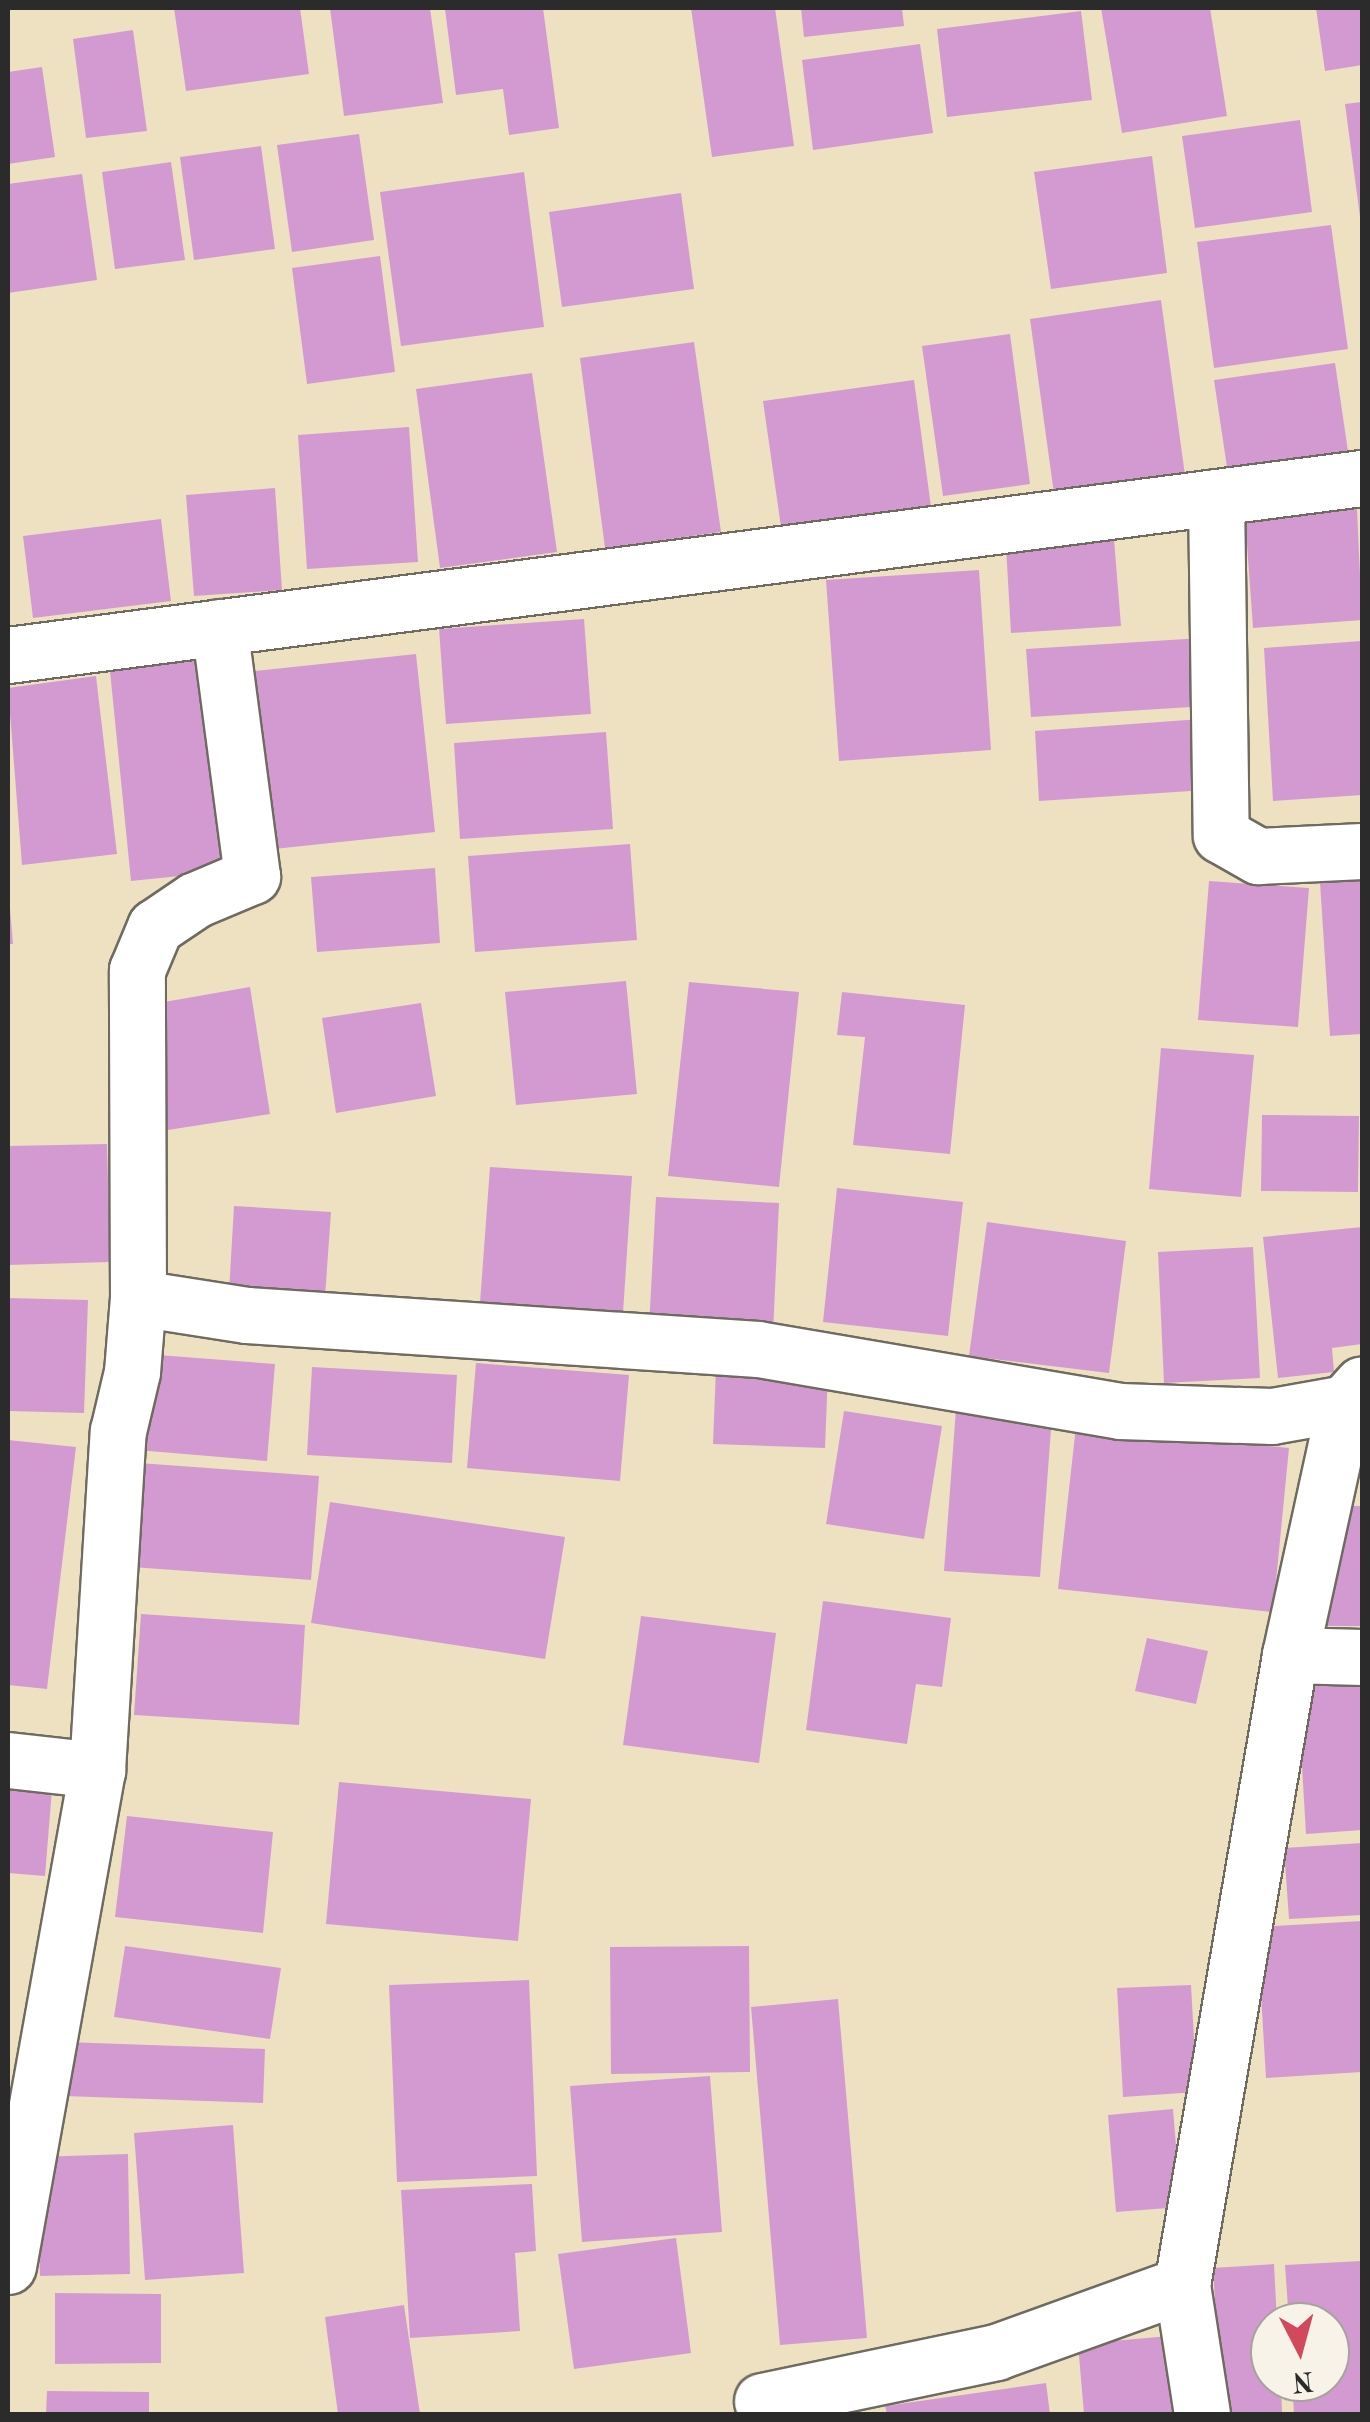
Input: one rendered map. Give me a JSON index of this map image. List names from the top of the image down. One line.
{"north":"bottom"}
